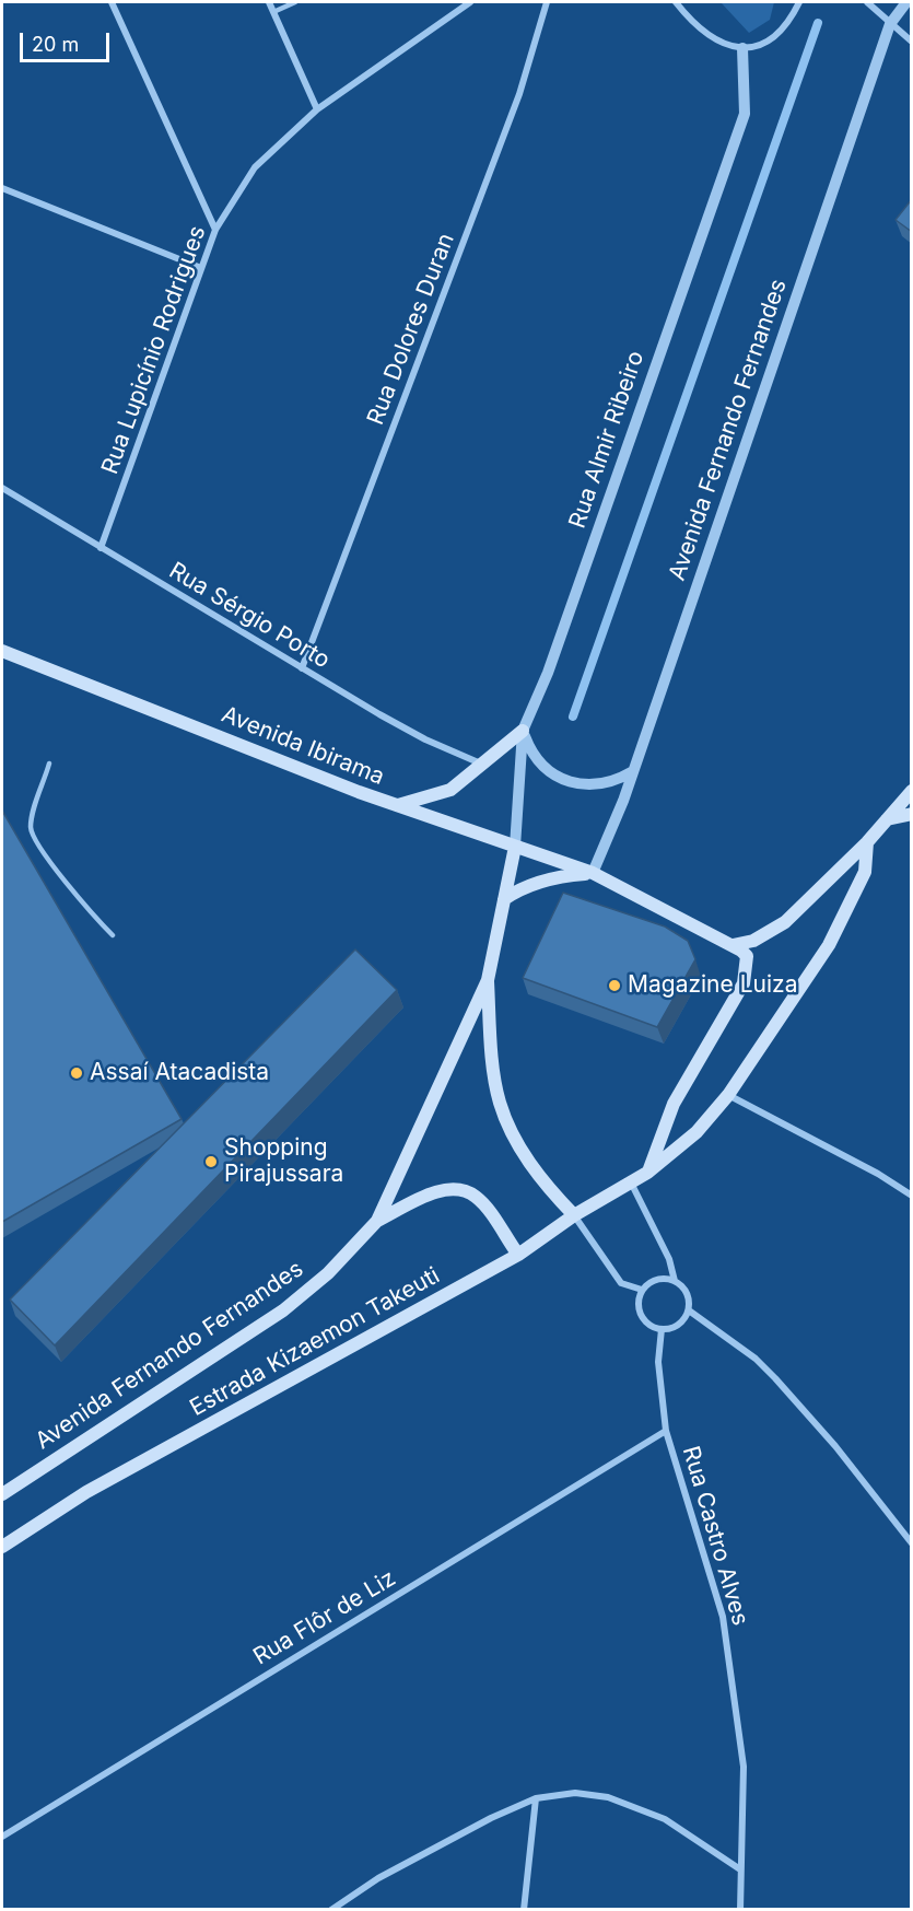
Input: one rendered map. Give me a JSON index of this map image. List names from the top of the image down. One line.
{"streets":{"main road":["Avenida Fernando Fernandes","Avenida Ibirama","Estrada Kizaemon Takeuti"],"street":["Rua Dolores Duran","Rua Lupicínio Rodrigues","Rua Almir Ribeiro","Rua Sérgio Porto","Rua Castro Alves","Rua Flôr de Liz"]},"crossings":[["Rua Dolores Duran","Rua Sérgio Porto"],["Rua Lupicínio Rodrigues","Rua Sérgio Porto"],["Avenida Fernando Fernandes","Rua Almir Ribeiro"],["Avenida Fernando Fernandes","Avenida Ibirama"],["Rua Almir Ribeiro","Avenida Ibirama"],["Rua Castro Alves","Rua Flôr de Liz"]],"places":["Magazine Luiza","Assaí Atacadista","Shopping Pirajussara"],"scale_bar":"20 m"}
